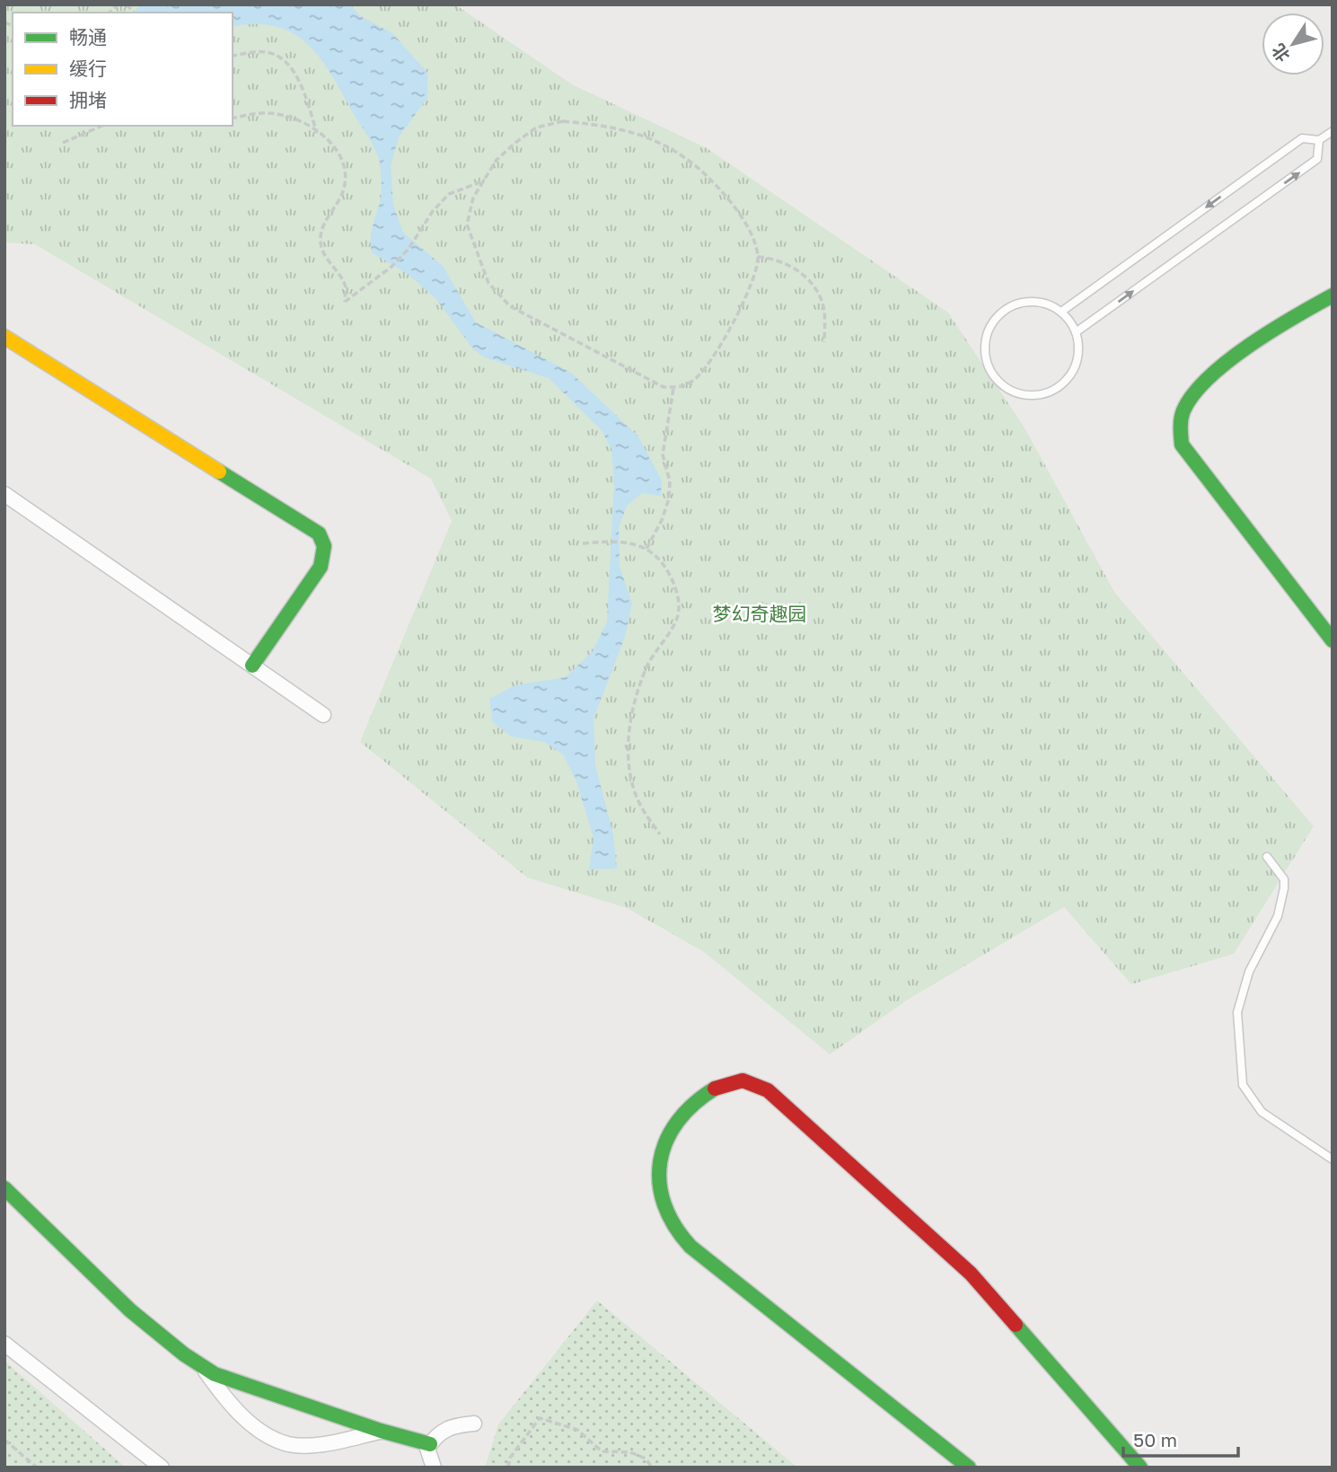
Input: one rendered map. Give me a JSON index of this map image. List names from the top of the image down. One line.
{"parks":["梦幻奇趣园"],"legend":["畅通","缓行","拥堵"],"scale_bar":"50 m","north":"bottom left"}
